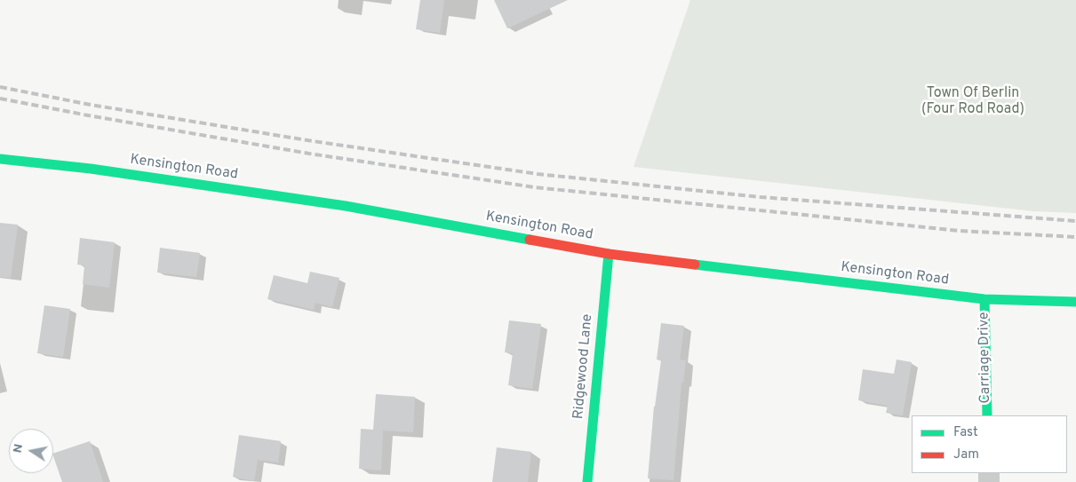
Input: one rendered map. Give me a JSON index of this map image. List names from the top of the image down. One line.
{"streets":{"street":["Kensington Road","Carriage Drive","Ridgewood Lane"]},"crossings":[["Kensington Road","Carriage Drive"],["Kensington Road","Ridgewood Lane"]],"parks":["Town Of Berlin (Four Rod Road)"],"legend":["Fast","Jam"],"north":"left"}
